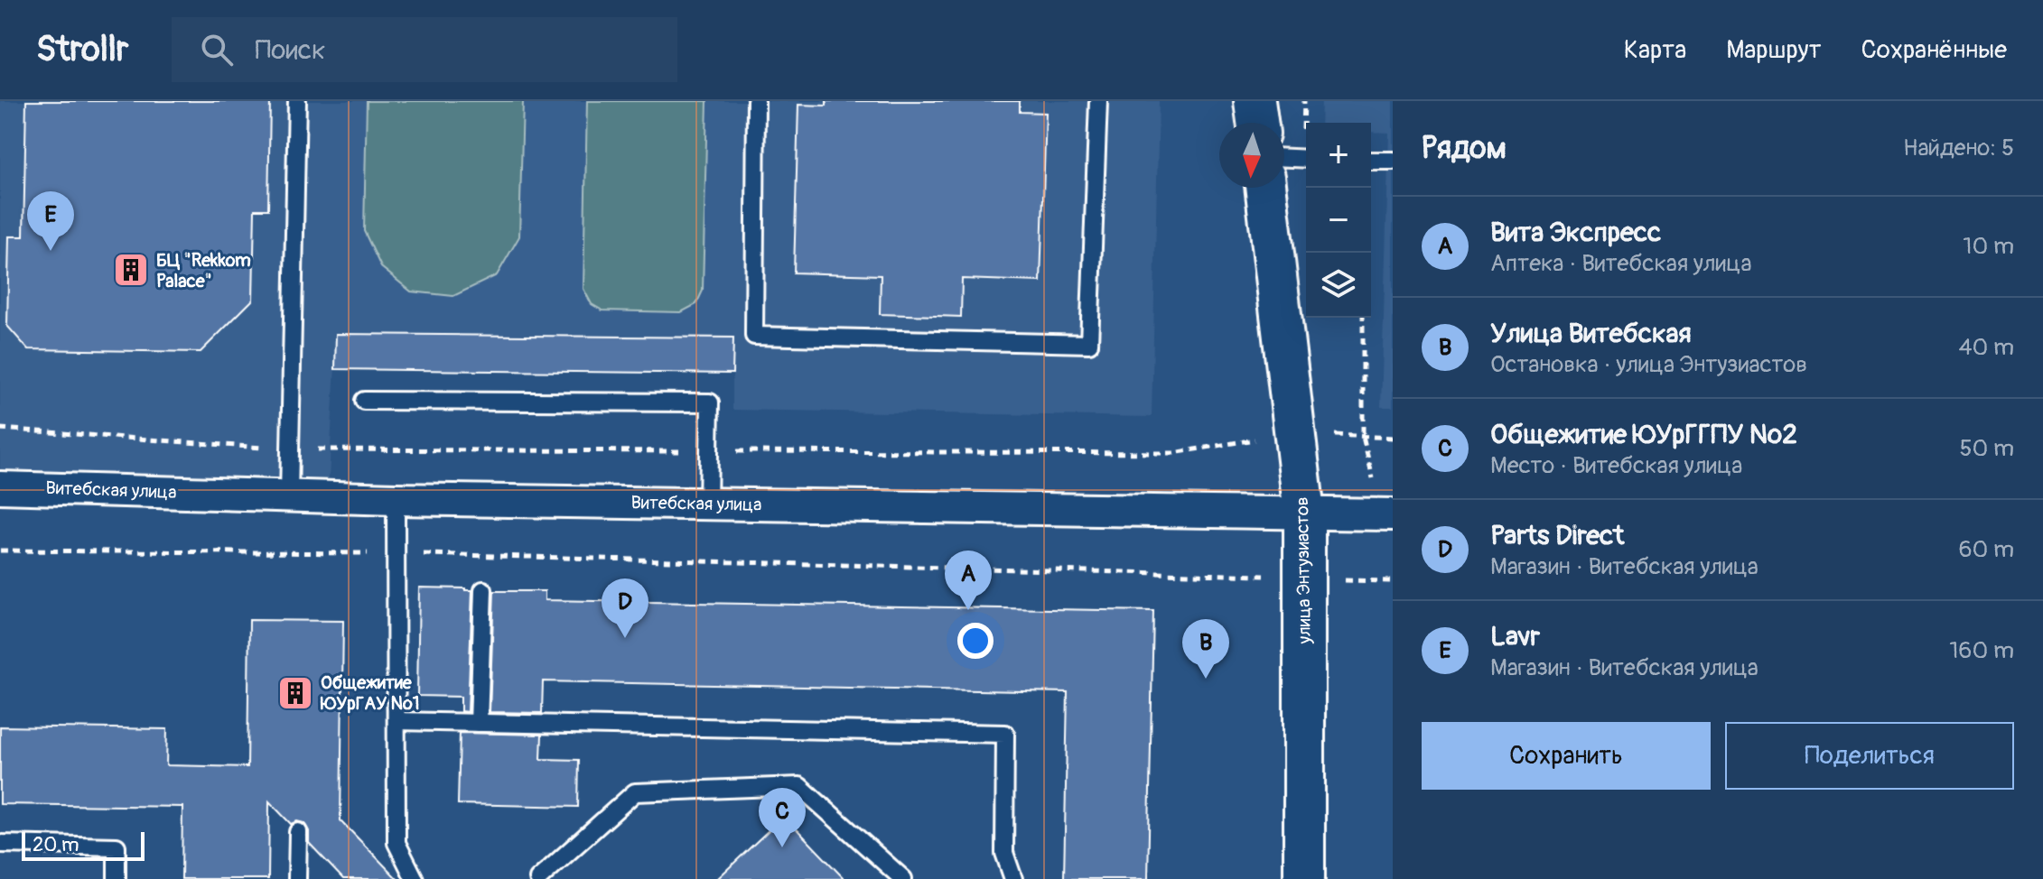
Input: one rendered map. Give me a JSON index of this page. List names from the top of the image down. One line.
{"streets":{"main road":["улица Энтузиастов"],"street":["Витебская улица"]},"crossings":[["Витебская улица","улица Энтузиастов"]],"places":{"building":["БЦ \"Rekkom Palace\"","Общежитие ЮУрГАУ №1"]},"scale_bar":"20 m","north":"bottom","page":{"header":"Strollr","search":"Поиск","nav":["Карта","Маршрут","Сохранённые"],"heading":["Рядом","Найдено: 5"],"map_buttons":["+","−"],"pins":["E","A","D","B","C"],"list":[{"mark":"A","name":"Вита Экспресс","note":"Аптека · Витебская улица","value":"10 m"},{"mark":"B","name":"Улица Витебская","note":"Остановка · улица Энтузиастов","value":"40 m"},{"mark":"C","name":"Общежитие ЮУрГГПУ №2","note":"Место · Витебская улица","value":"50 m"},{"mark":"D","name":"Parts Direct","note":"Магазин · Витебская улица","value":"60 m"},{"mark":"E","name":"Lavr","note":"Магазин · Витебская улица","value":"160 m"}],"buttons":["Сохранить","Поделиться"],"scale":"20 m"}}
